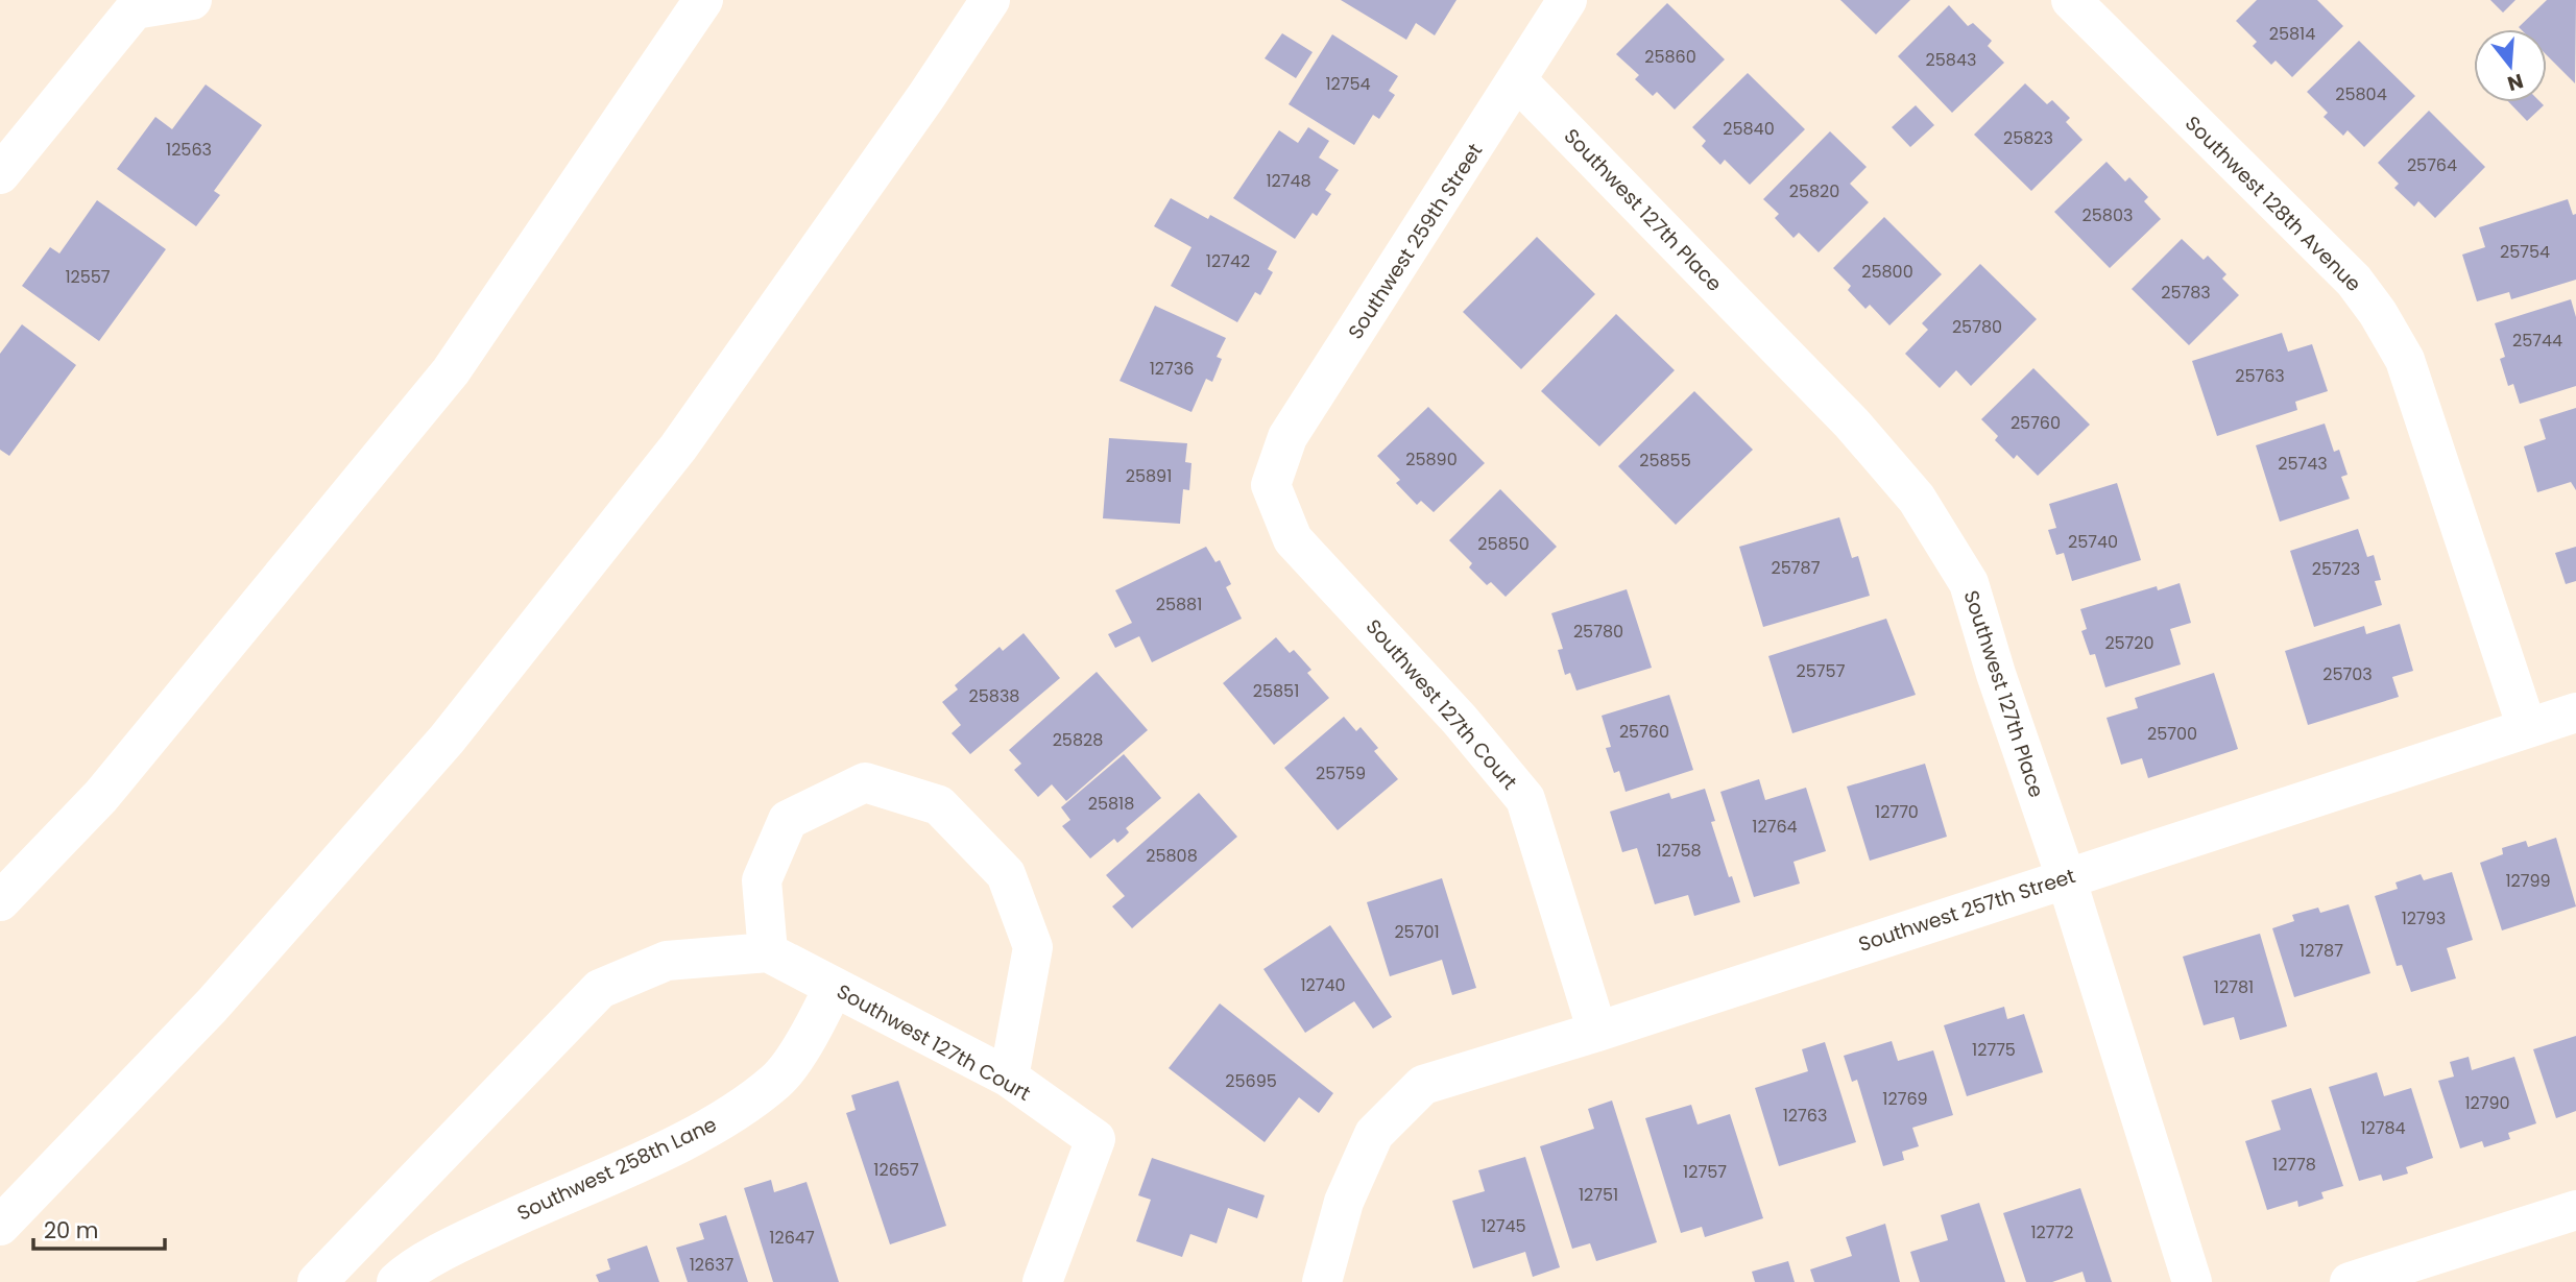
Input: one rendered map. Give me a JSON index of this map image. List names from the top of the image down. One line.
{"streets":{"main road":["Southwest 128th Avenue","Southwest 127th Place","Southwest 259th Street","Southwest 127th Court","Southwest 257th Street","Southwest 258th Lane"]},"crossings":[["Southwest 128th Avenue","Southwest 257th Street"],["Southwest 127th Place","Southwest 259th Street"],["Southwest 127th Place","Southwest 257th Street"],["Southwest 259th Street","Southwest 127th Court"],["Southwest 127th Court","Southwest 257th Street"],["Southwest 127th Court","Southwest 258th Lane"]],"house_numbers":["25814","25860","25843","12754","25804","25840","25823","12563","25764","12748","25820","25803","25754","12742","25800","12557","25783","25780","25744","12736","25763","25760","25890","25855","25743","25891","25740","25850","25787","25723","25881","25780","25720","25757","25703","25851","25838","25760","25700","25828","25759","25818","12770","12764","12758","25808","12799","12793","25701","12787","12740","12781","12775","25695","12769","12790","12763","12784","12778","12657","12757","12751","12745","12772","12647","12637"],"scale_bar":"20 m","north":"bottom"}
